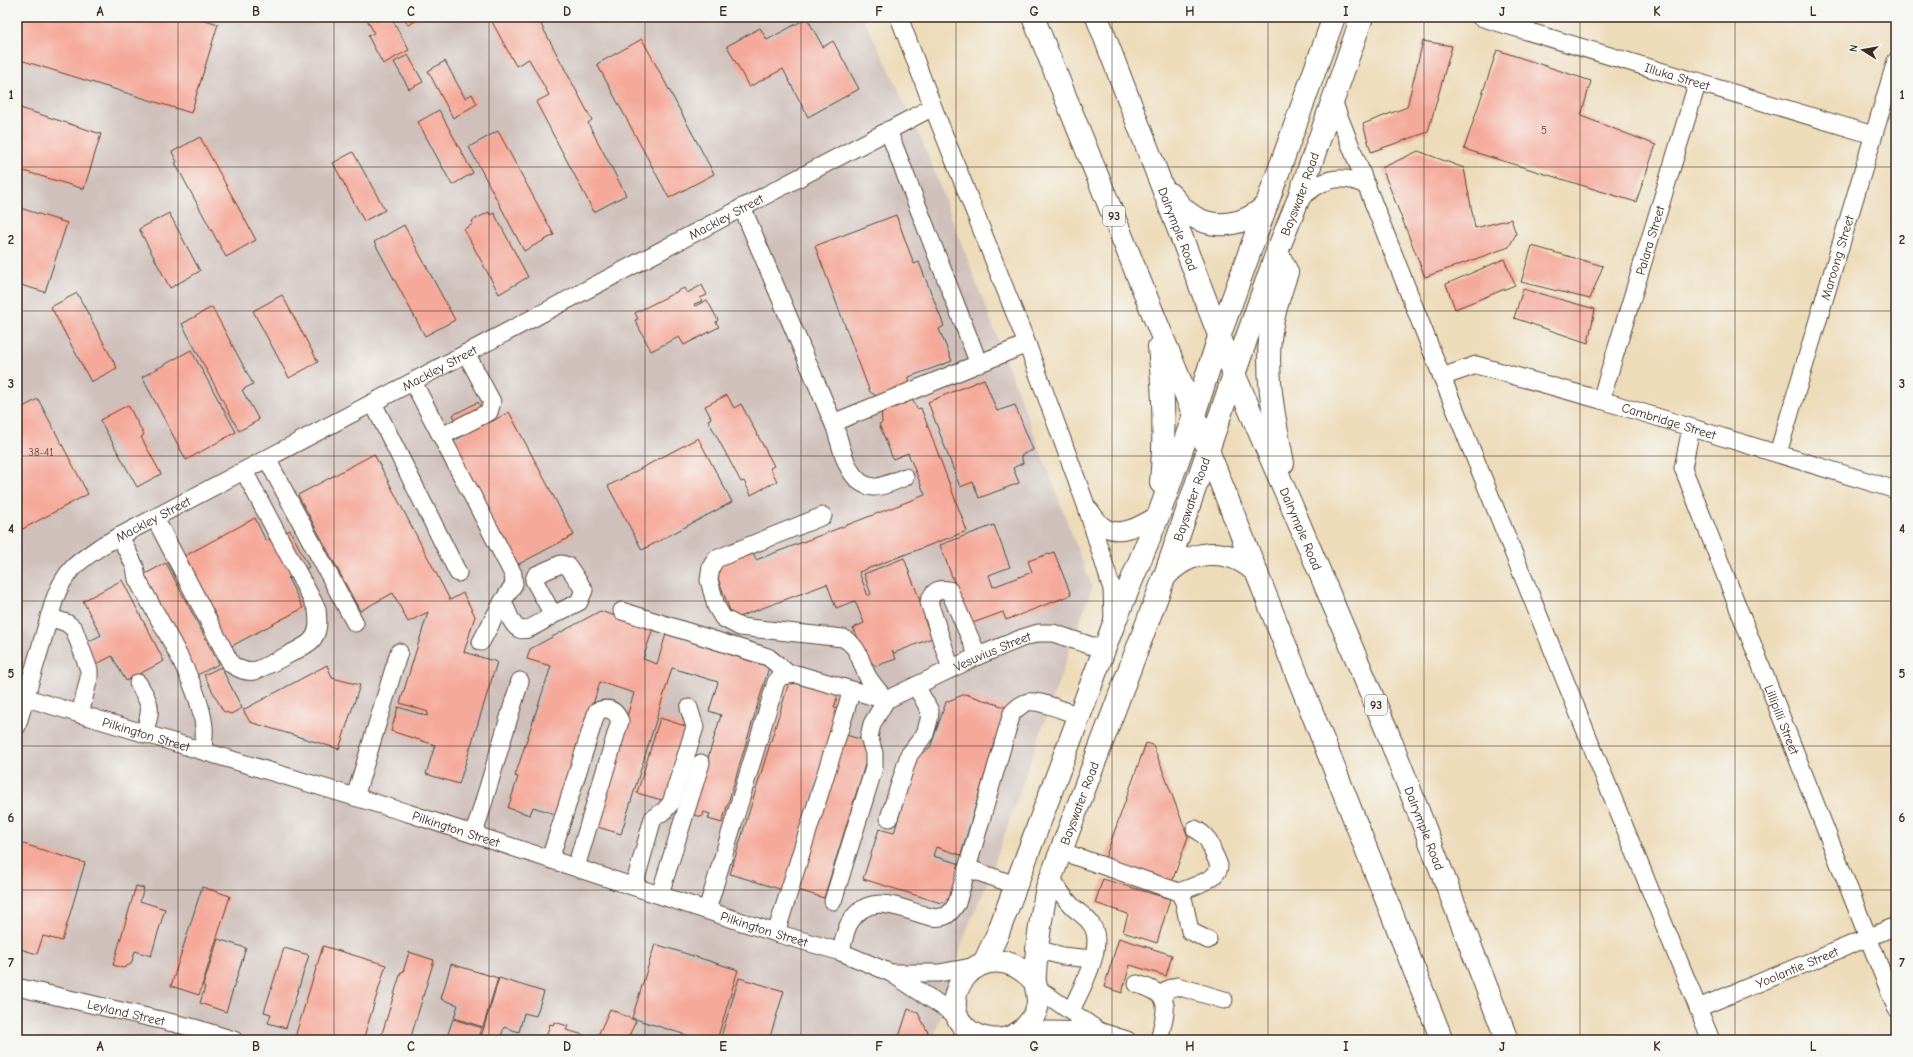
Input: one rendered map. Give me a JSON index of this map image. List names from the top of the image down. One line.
{"streets":{"main road":["Bayswater Road","93","Dalrymple Road"],"street":["Illuka Street","Mackley Street","Palara Street","Maroong Street","Cambridge Street","Vesuvius Street","Lillipilli Street","Pilkington Street","Yoolantie Street","Leyland Street"]},"crossings":[["Illuka Street","Palara Street"],["Illuka Street","Maroong Street"],["Bayswater Road","93"],["Bayswater Road","Dalrymple Road"],["Bayswater Road","Vesuvius Street"],["Bayswater Road","Pilkington Street"],["Mackley Street","Pilkington Street"],["Palara Street","Cambridge Street"],["Maroong Street","Cambridge Street"],["Cambridge Street","Lillipilli Street"],["Lillipilli Street","Yoolantie Street"]],"house_numbers":["5","38-41"],"north":"left","grid":{"columns":["A","B","C","D","E","F","G","H","I","J","K","L"],"rows":["1","2","3","4","5","6","7"]}}
